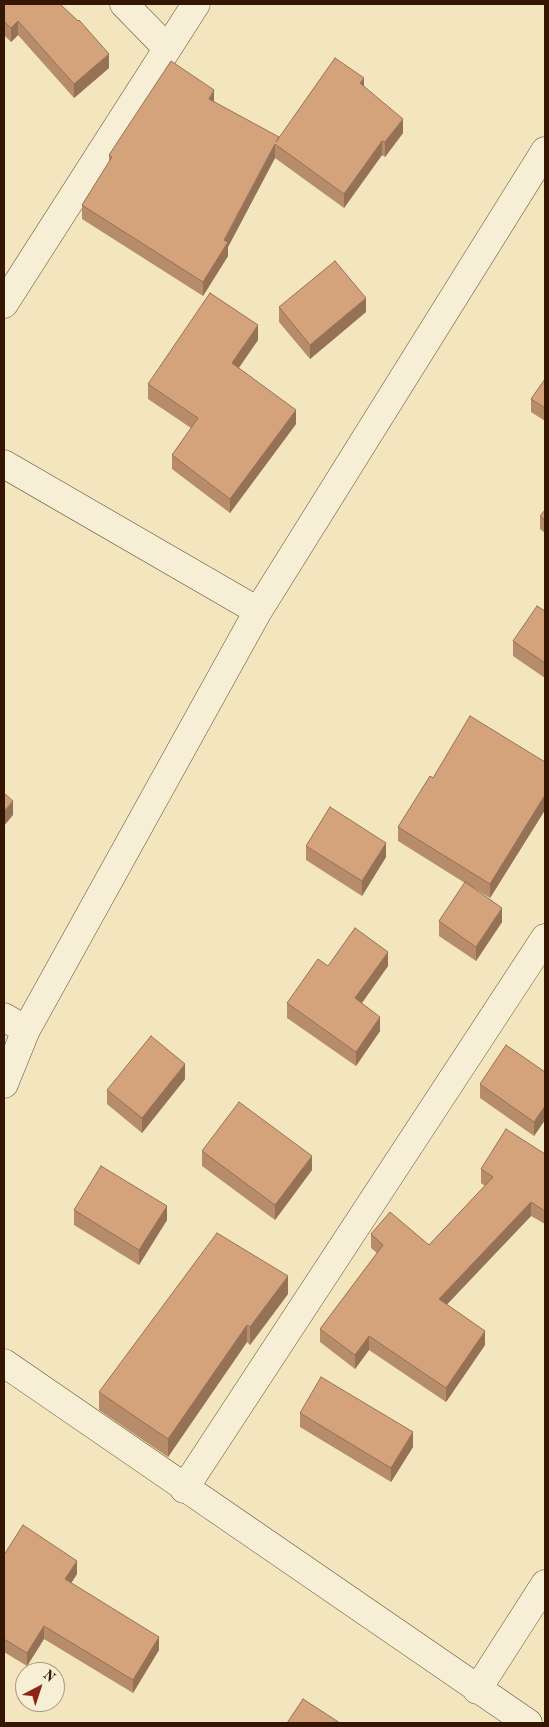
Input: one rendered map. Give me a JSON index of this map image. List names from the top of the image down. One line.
{"north":"top right"}
